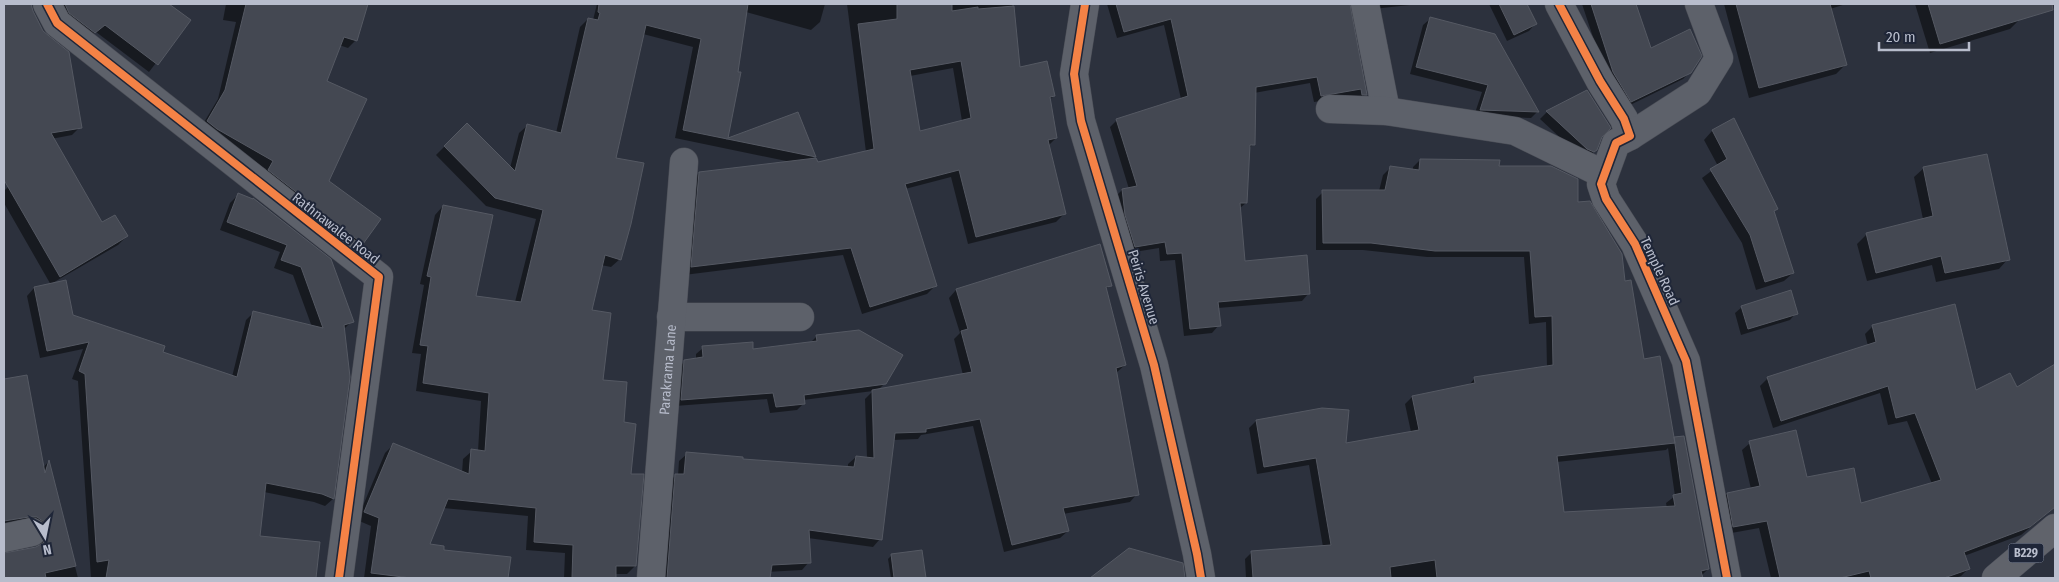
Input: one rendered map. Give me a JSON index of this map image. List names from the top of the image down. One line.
{"streets":{"main road":["B229"],"street":["Rathnawalee Road","Temple Road","Peiris Avenue","Parakrama Lane"]},"scale_bar":"20 m","north":"bottom"}
